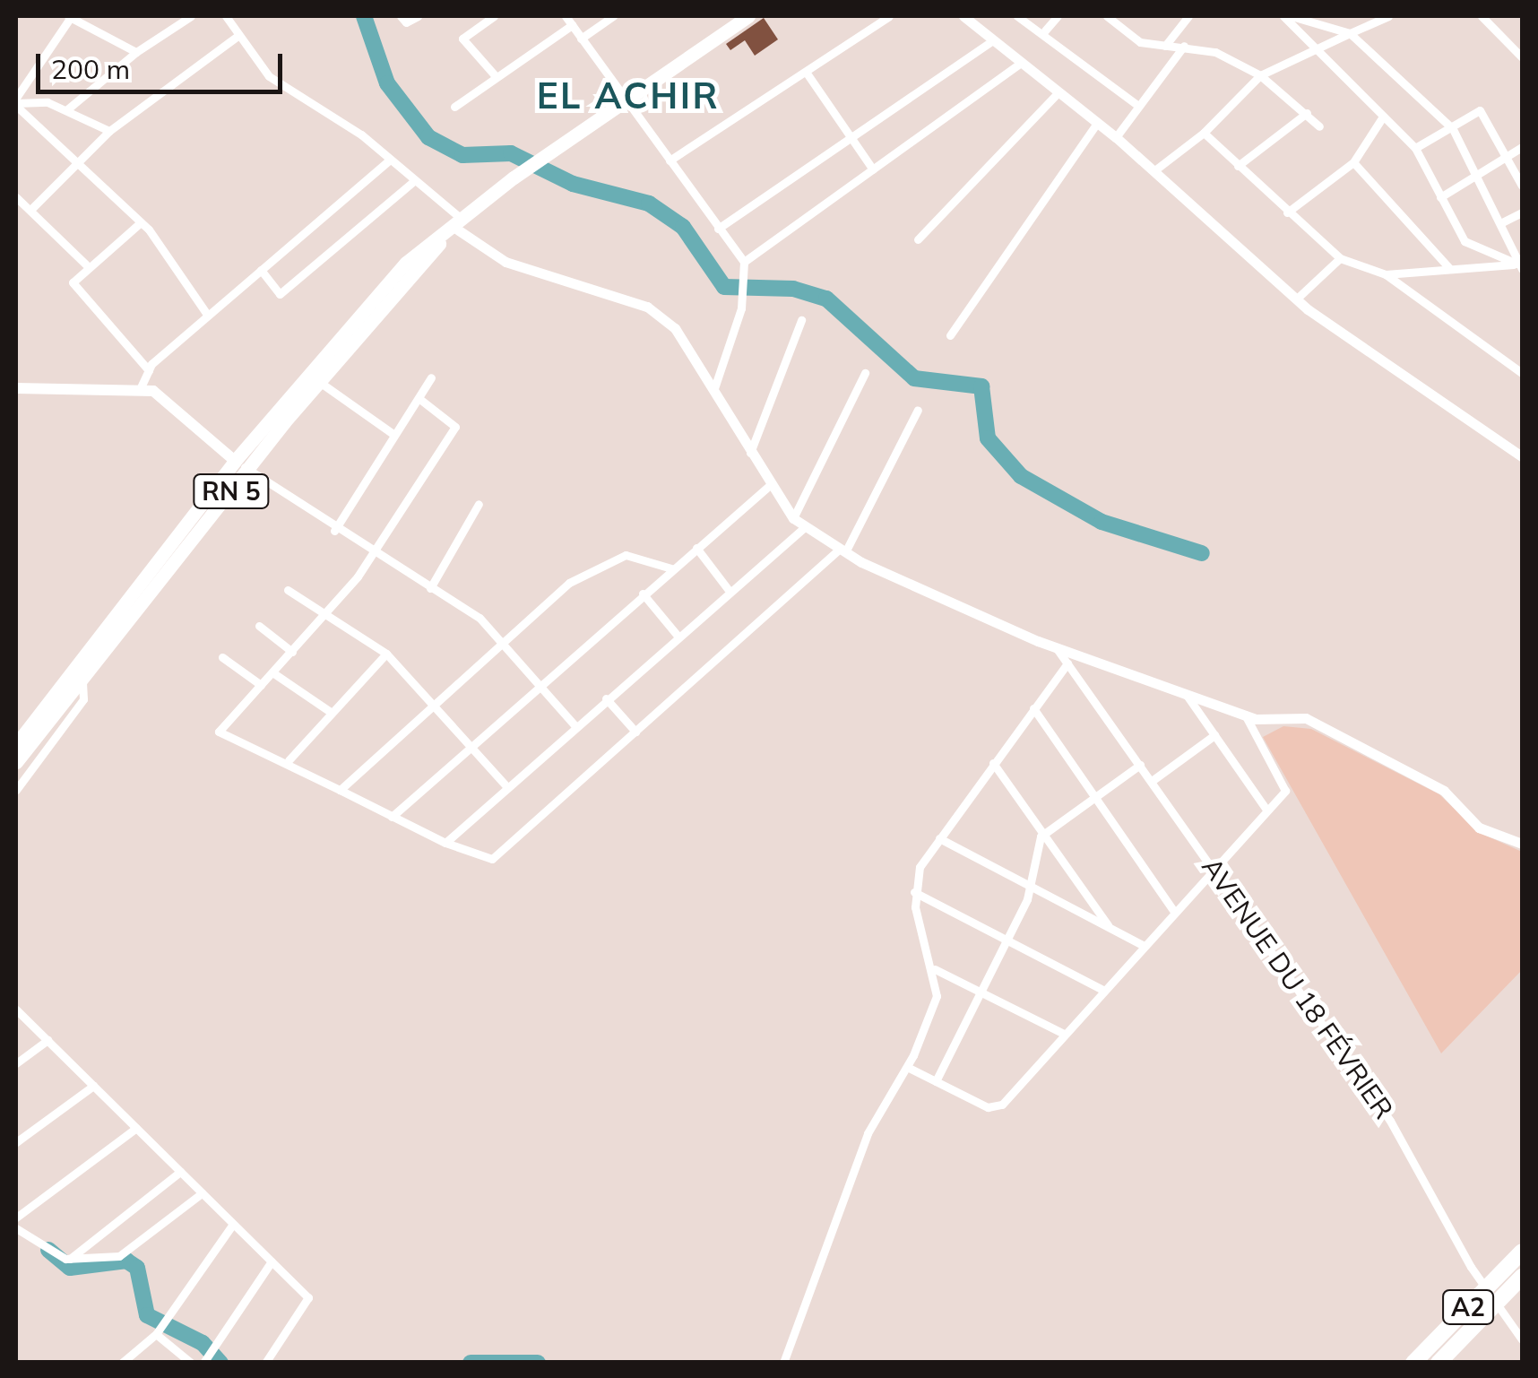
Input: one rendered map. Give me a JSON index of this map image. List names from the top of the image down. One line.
{"streets":{"highway":["A2"],"main road":["RN 5"],"street":["AVENUE DU 18 FÉVRIER"]},"districts":["EL ACHIR"],"scale_bar":"200 m"}
